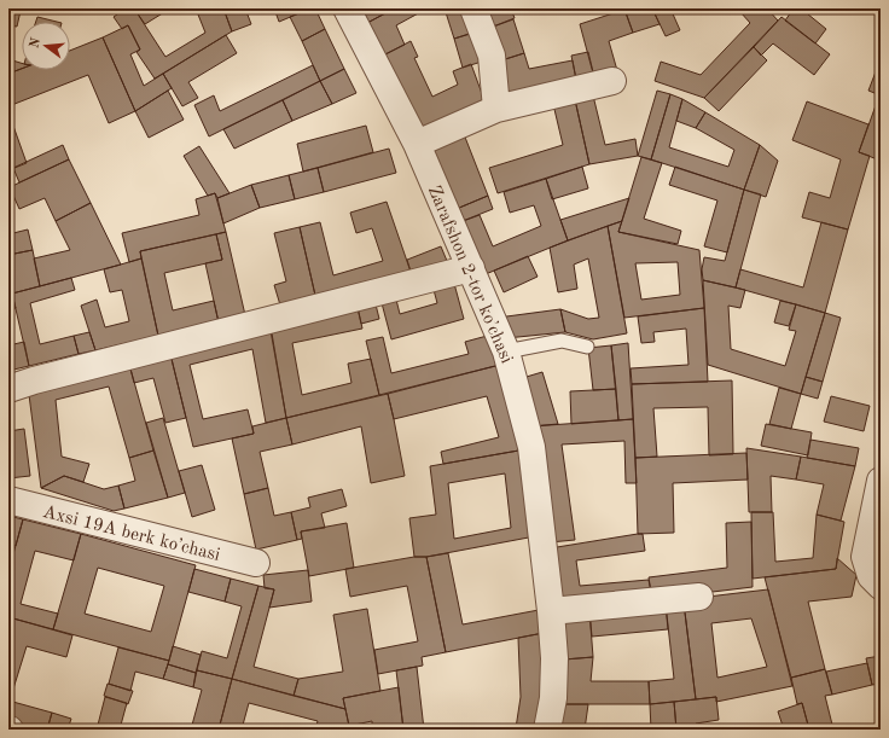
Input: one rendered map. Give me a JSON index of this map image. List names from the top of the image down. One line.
{"streets":{"street":["Zarafshon 2-tor koʼchasi","Аxsi 19А berk koʼchasi"]},"north":"left"}
